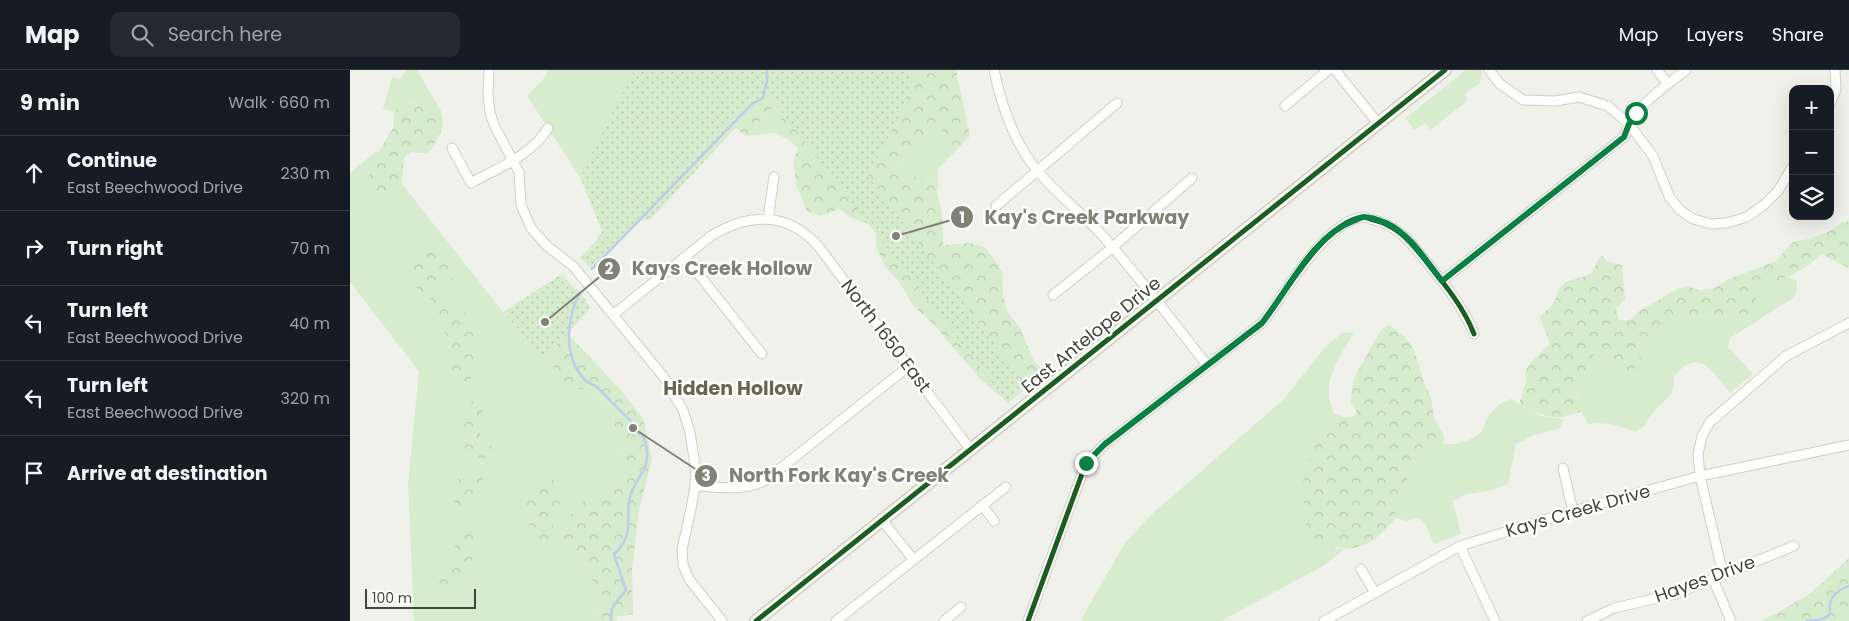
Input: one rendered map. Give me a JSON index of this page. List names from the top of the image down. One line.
{"streets":{"main road":["East Antelope Drive"],"street":["North 1650 East","Kays Creek Drive","Hayes Drive"]},"crossings":[["East Antelope Drive","North 1650 East"]],"districts":["Hidden Hollow"],"places":["Kay's Creek Parkway","Kays Creek Hollow","North Fork Kay's Creek"],"scale_bar":"100 m","page":{"header":"Map","search":"Search here","nav":["Map","Layers","Share"],"heading":["9 min","Walk · 660 m"],"map_buttons":["+","−"],"list":[["Continue","East Beechwood Drive","230 m"],["Turn right","70 m"],["Turn left","East Beechwood Drive","40 m"],["Turn left","East Beechwood Drive","320 m"],"Arrive at destination"],"scale":"100 m"}}
